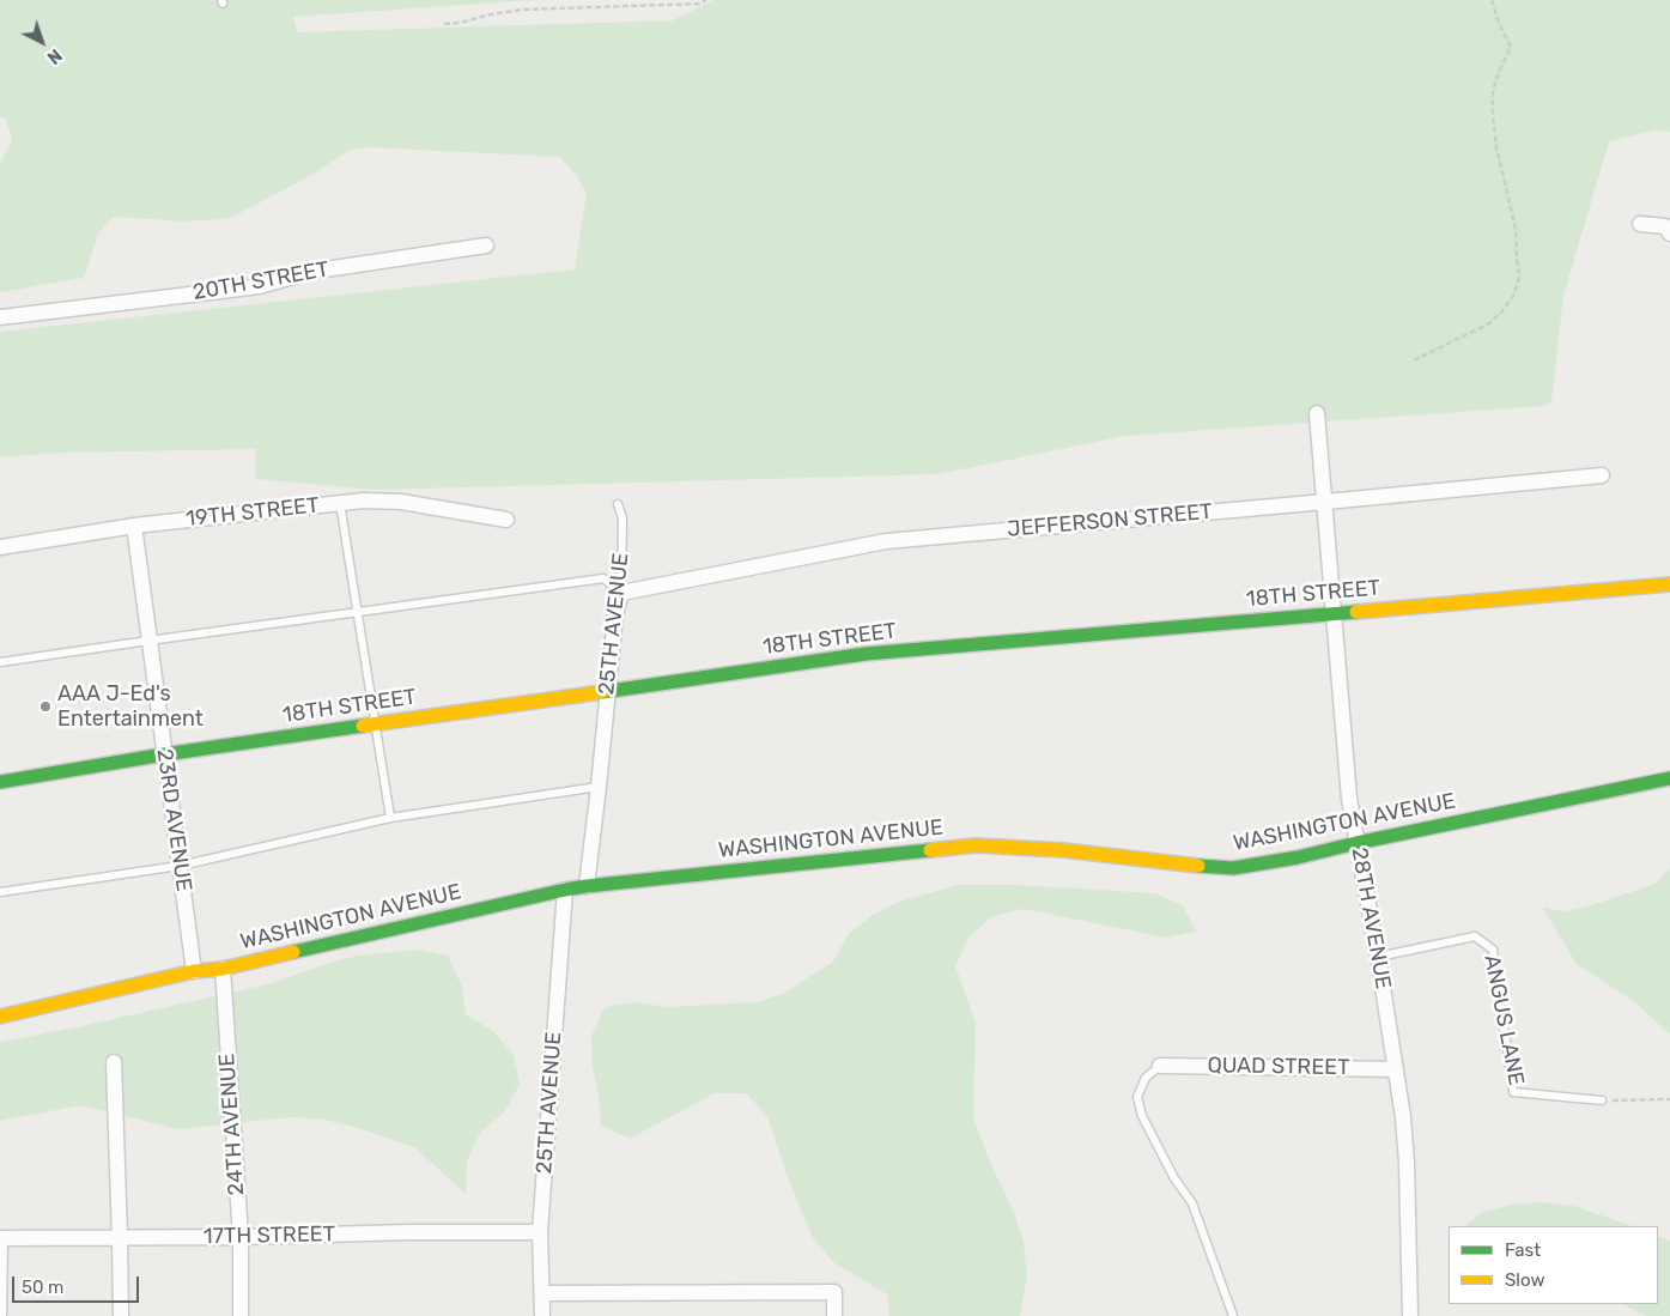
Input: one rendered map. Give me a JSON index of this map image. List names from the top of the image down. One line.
{"streets":{"street":["20TH STREET","19TH STREET","JEFFERSON STREET","18TH STREET","25TH AVENUE","23RD AVENUE","WASHINGTON AVENUE","28TH AVENUE","QUAD STREET","24TH AVENUE","17TH STREET"],"lane":["ANGUS LANE"]},"crossings":[["19TH STREET","23RD AVENUE"],["JEFFERSON STREET","25TH AVENUE"],["JEFFERSON STREET","28TH AVENUE"],["18TH STREET","25TH AVENUE"],["18TH STREET","23RD AVENUE"],["18TH STREET","28TH AVENUE"],["25TH AVENUE","WASHINGTON AVENUE"],["25TH AVENUE","17TH STREET"],["23RD AVENUE","WASHINGTON AVENUE"],["WASHINGTON AVENUE","28TH AVENUE"],["WASHINGTON AVENUE","24TH AVENUE"],["28TH AVENUE","ANGUS LANE"],["28TH AVENUE","QUAD STREET"],["24TH AVENUE","17TH STREET"]],"places":["AAA J-Ed's Entertainment"],"legend":["Fast","Slow"],"scale_bar":"50 m","north":"bottom right"}
